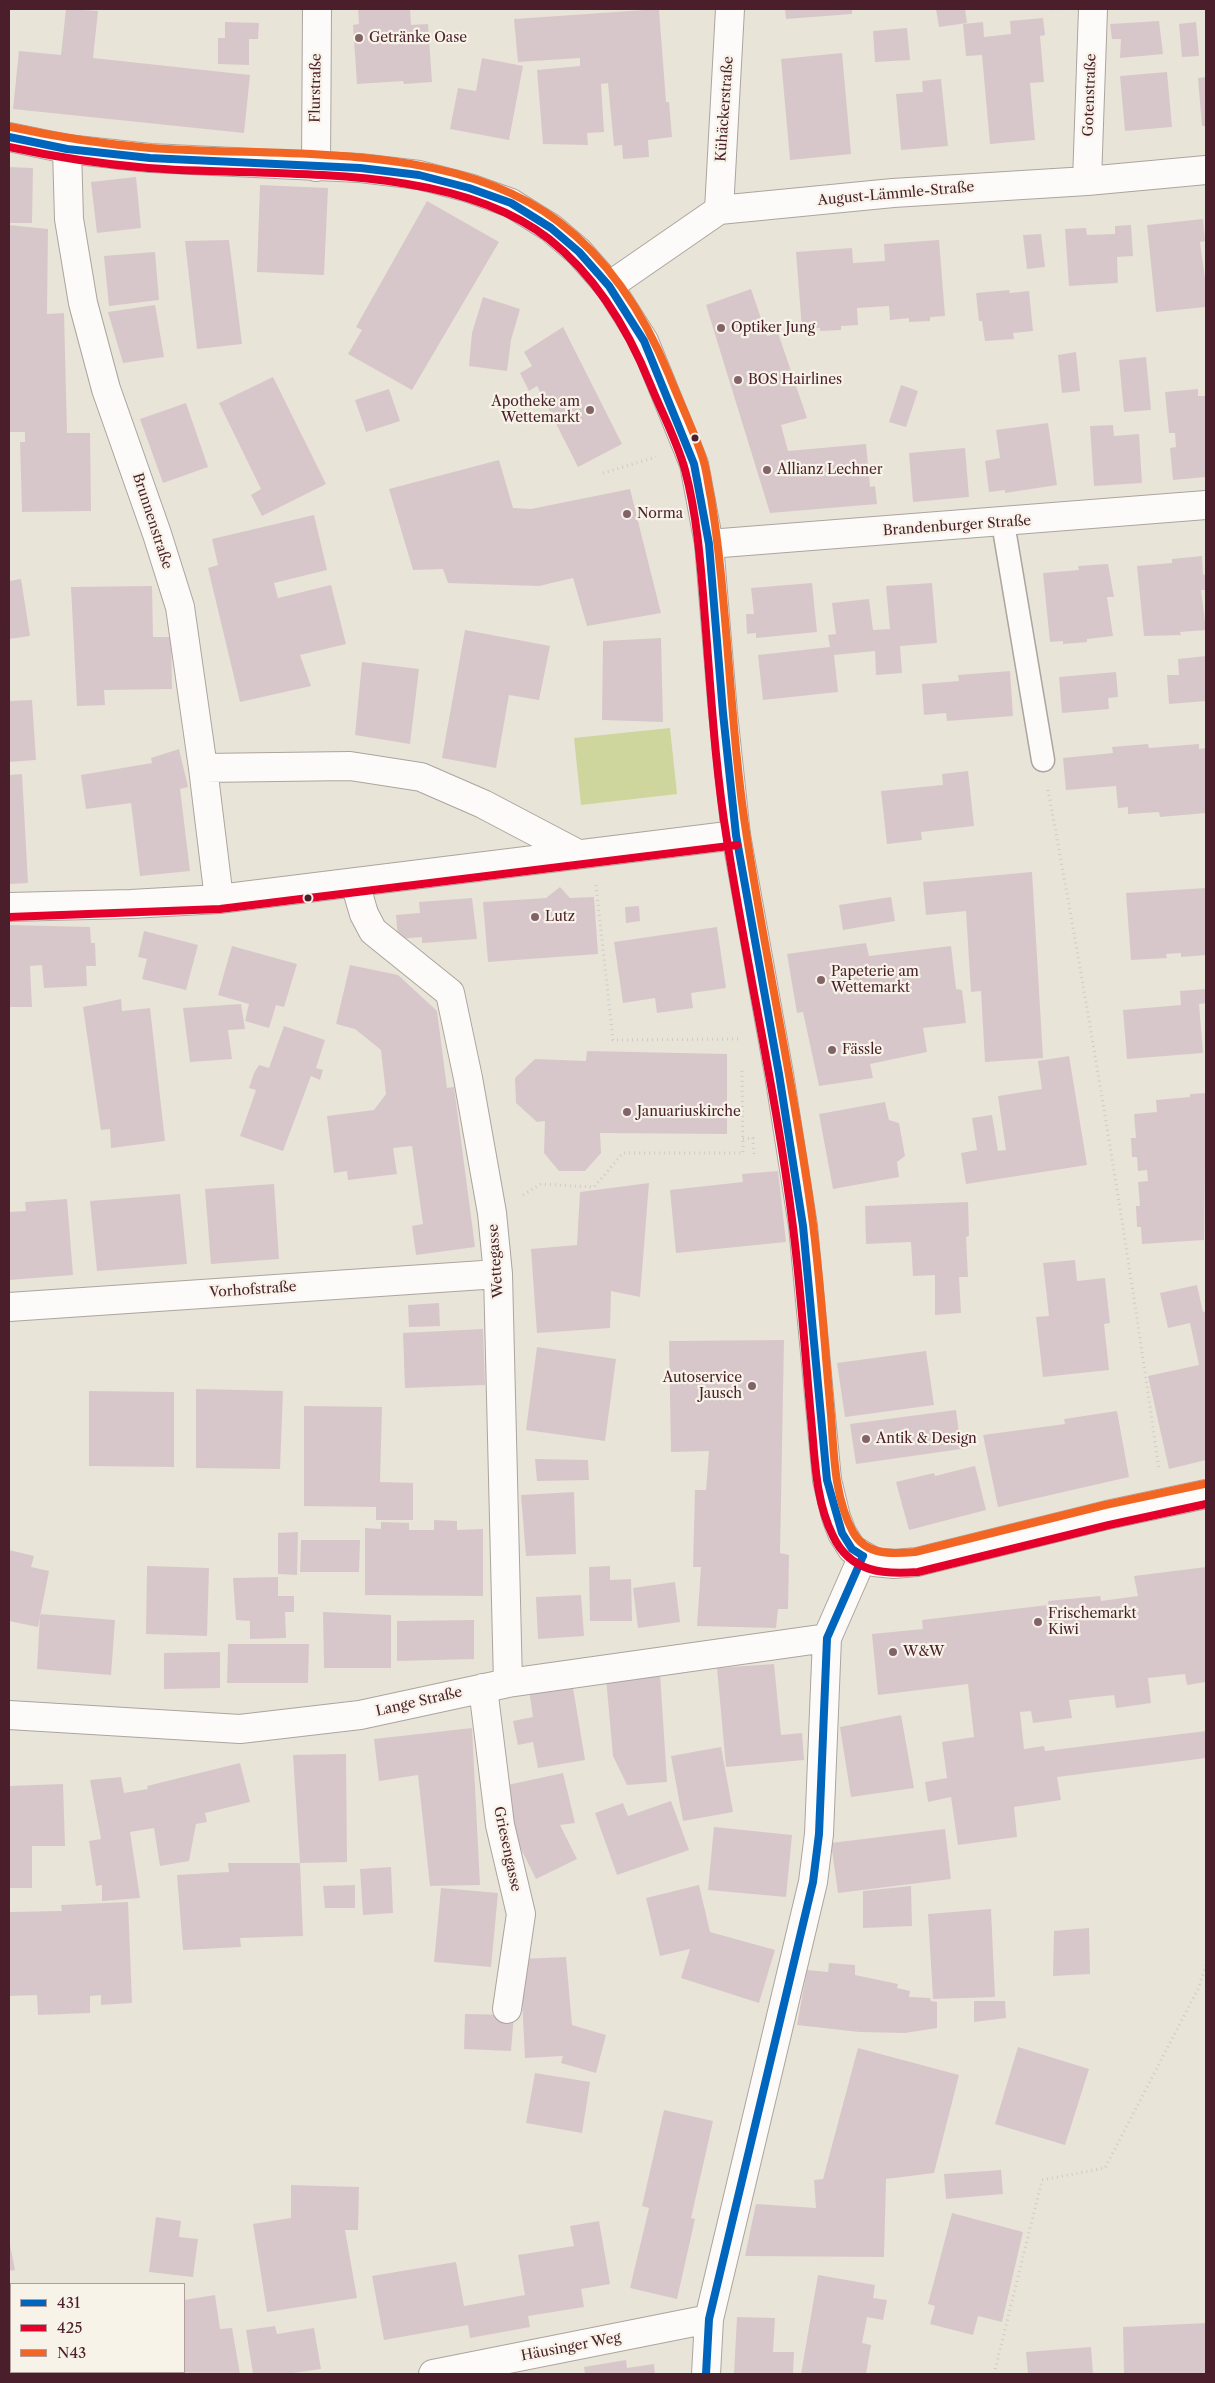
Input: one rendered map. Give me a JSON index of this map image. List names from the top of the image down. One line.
{"streets":{"street":["Flurstraße","Gotenstraße","Kühäckerstraße","August-Lämmle-Straße","Brunnenstraße","Brandenburger Straße","Wettegasse","Vorhofstraße","Lange Straße","Griesengasse","Häusinger Weg"]},"crossings":[["Gotenstraße","August-Lämmle-Straße"],["Kühäckerstraße","August-Lämmle-Straße"],["Wettegasse","Vorhofstraße"],["Wettegasse","Lange Straße"],["Wettegasse","Griesengasse"],["Lange Straße","Griesengasse"]],"places":["Getränke Oase","Optiker Jung","BOS Hairlines","Apotheke am Wettemarkt","Allianz Lechner","Norma","Lutz","Papeterie am Wettemarkt","Fässle","Januariuskirche","Autoservice Jausch","Antik & Design","Frischemarkt Kiwi","W&W"],"lines":["transit line N43","transit line 431","transit line 425"],"legend":["431","425","N43"]}
